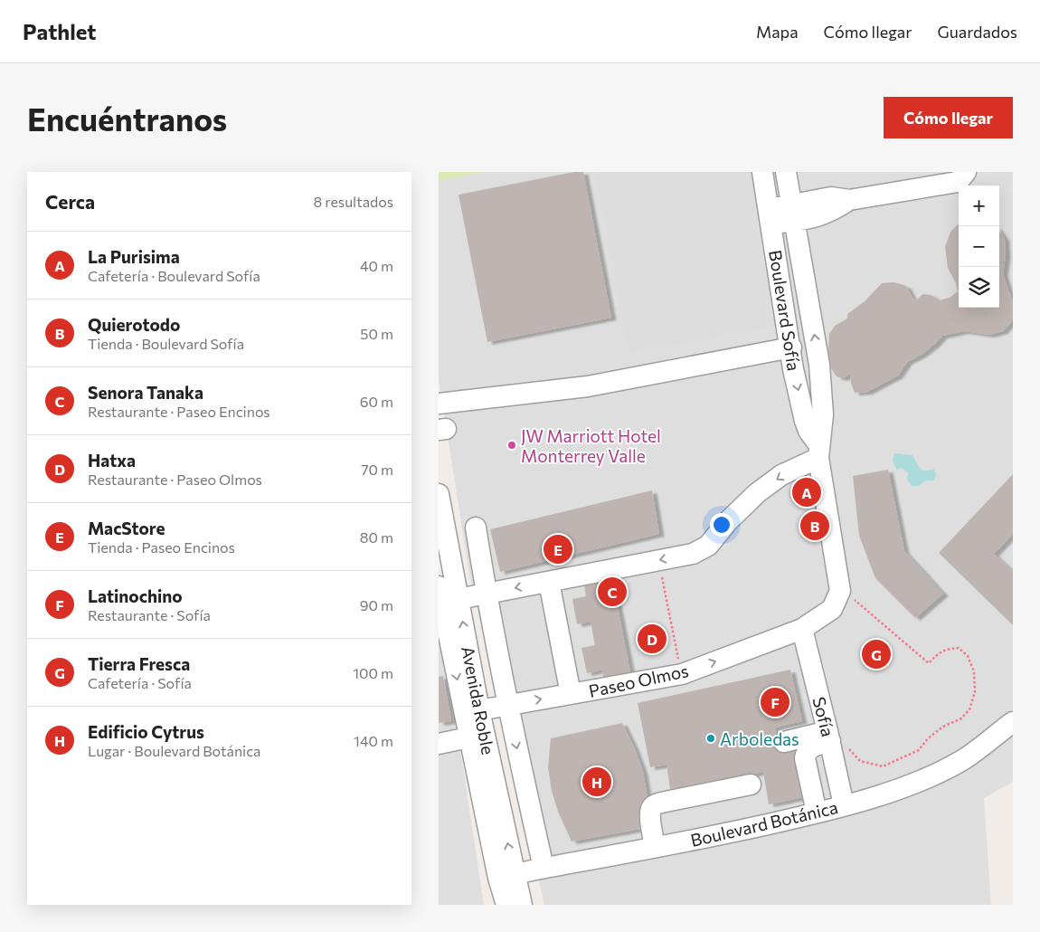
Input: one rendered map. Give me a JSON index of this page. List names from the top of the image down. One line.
{"streets":{"street":["Boulevard Sofía","Paseo Olmos","Avenida Roble","Sofía","Boulevard Botánica"]},"crossings":[["Paseo Olmos","Avenida Roble"],["Paseo Olmos","Sofía"],["Avenida Roble","Boulevard Botánica"],["Sofía","Boulevard Botánica"]],"places":["JW Marriott Hotel Monterrey Valle","Arboledas"],"page":{"header":"Pathlet","nav":["Mapa","Cómo llegar","Guardados"],"buttons":"Cómo llegar","title":"Encuéntranos","heading":["Cerca","8 resultados"],"map_buttons":["+","−"],"list":[{"mark":"A","name":"La Purisima","note":"Cafetería · Boulevard Sofía","value":"40 m"},{"mark":"B","name":"Quierotodo","note":"Tienda · Boulevard Sofía","value":"50 m"},{"mark":"C","name":"Senora Tanaka","note":"Restaurante · Paseo Encinos","value":"60 m"},{"mark":"D","name":"Hatxa","note":"Restaurante · Paseo Olmos","value":"70 m"},{"mark":"E","name":"MacStore","note":"Tienda · Paseo Encinos","value":"80 m"},{"mark":"F","name":"Latinochino","note":"Restaurante · Sofía","value":"90 m"},{"mark":"G","name":"Tierra Fresca","note":"Cafetería · Sofía","value":"100 m"},{"mark":"H","name":"Edificio Cytrus","note":"Lugar · Boulevard Botánica","value":"140 m"}],"pins":["A","B","E","C","D","G","F","H"]}}
